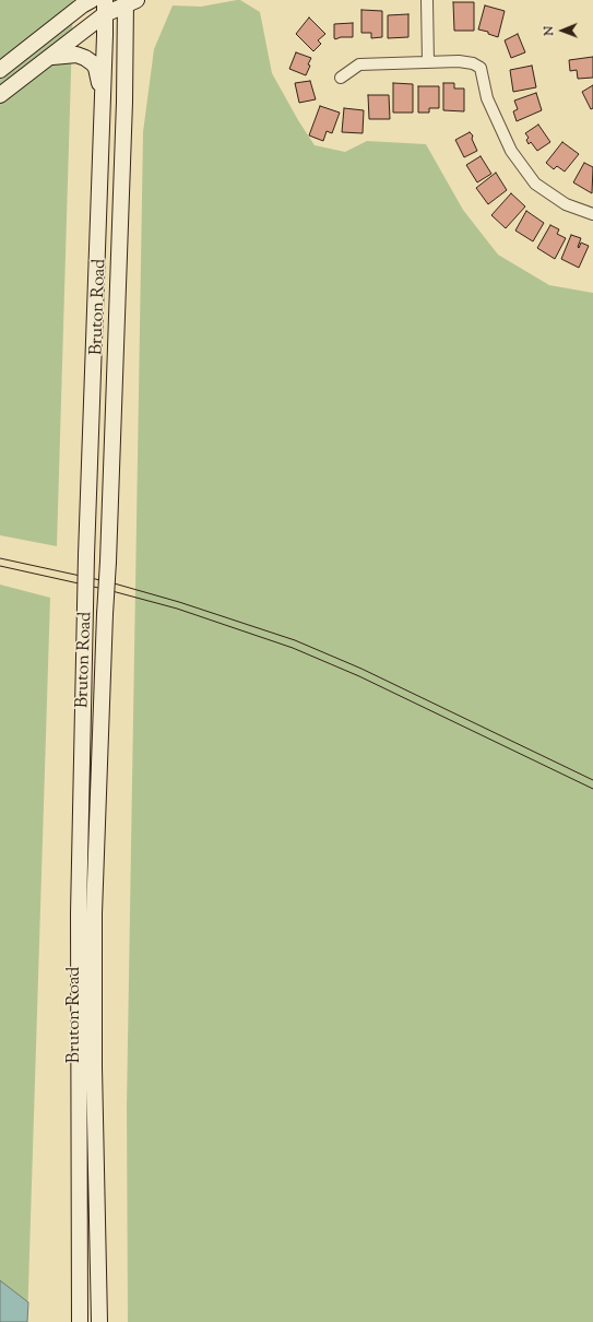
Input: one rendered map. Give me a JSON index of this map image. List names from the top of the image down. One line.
{"streets":{"main road":["Bruton Road"]},"north":"left"}
